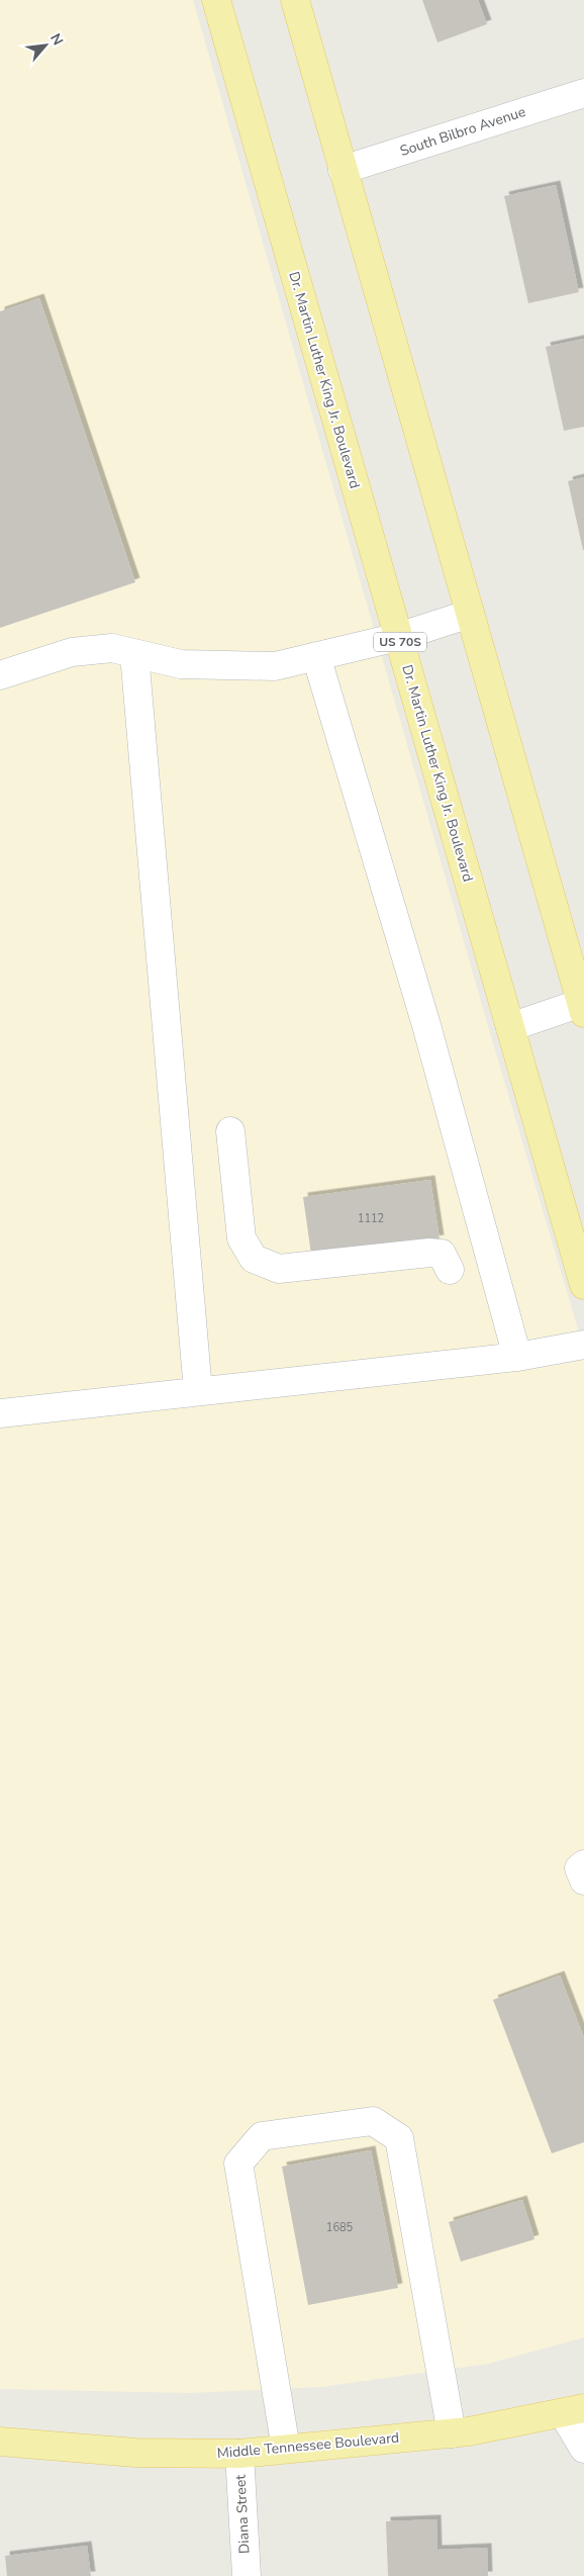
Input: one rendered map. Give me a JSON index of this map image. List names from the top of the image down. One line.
{"streets":{"main road":["Dr. Martin Luther King Jr. Boulevard","US 70S","Middle Tennessee Boulevard"],"street":["South Bilbro Avenue","Diana Street"]},"crossings":[["Middle Tennessee Boulevard","Diana Street"]],"house_numbers":["1112","1685"],"north":"top right"}
